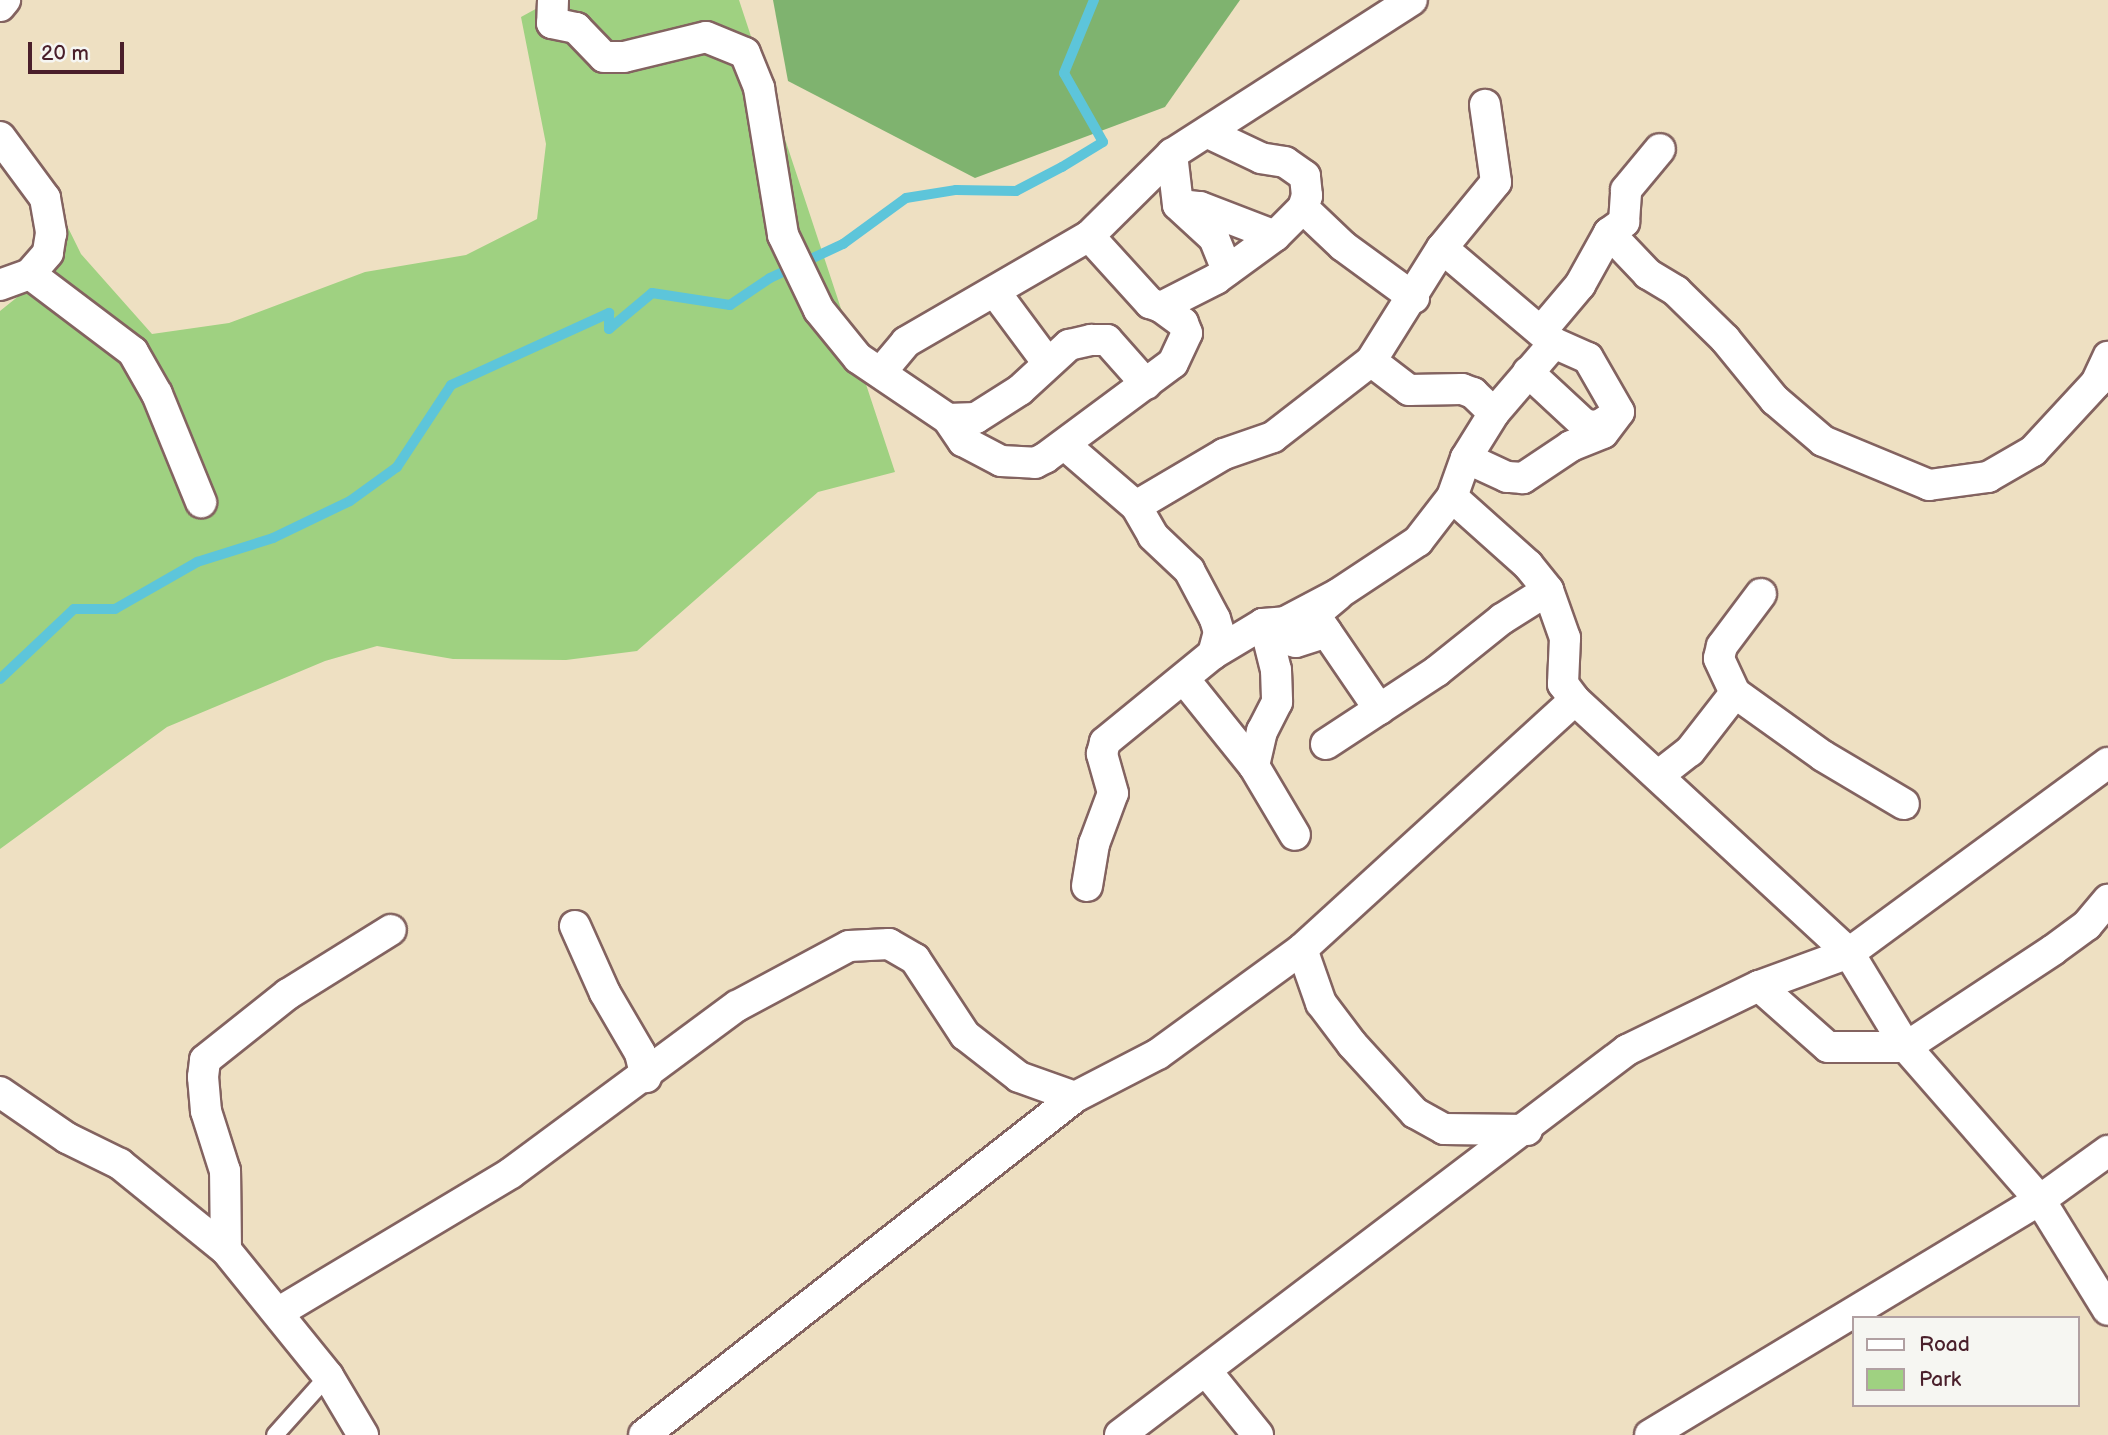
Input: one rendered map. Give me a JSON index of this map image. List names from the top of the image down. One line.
{"legend":["Road","Park"],"scale_bar":"20 m"}
